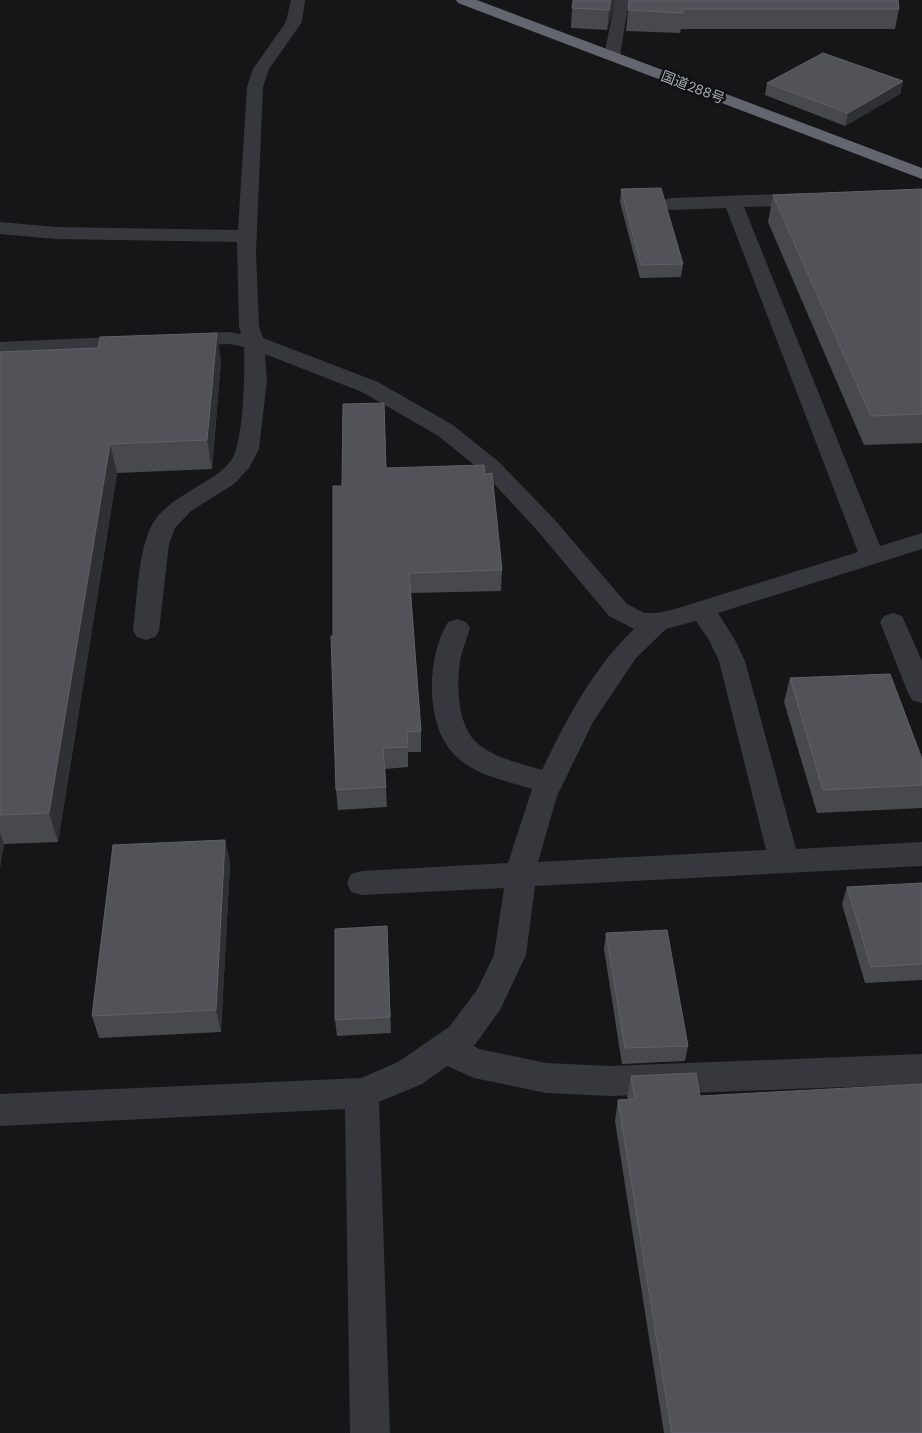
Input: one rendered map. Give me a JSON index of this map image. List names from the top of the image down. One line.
{"streets":{"highway":["国道288号"]}}
